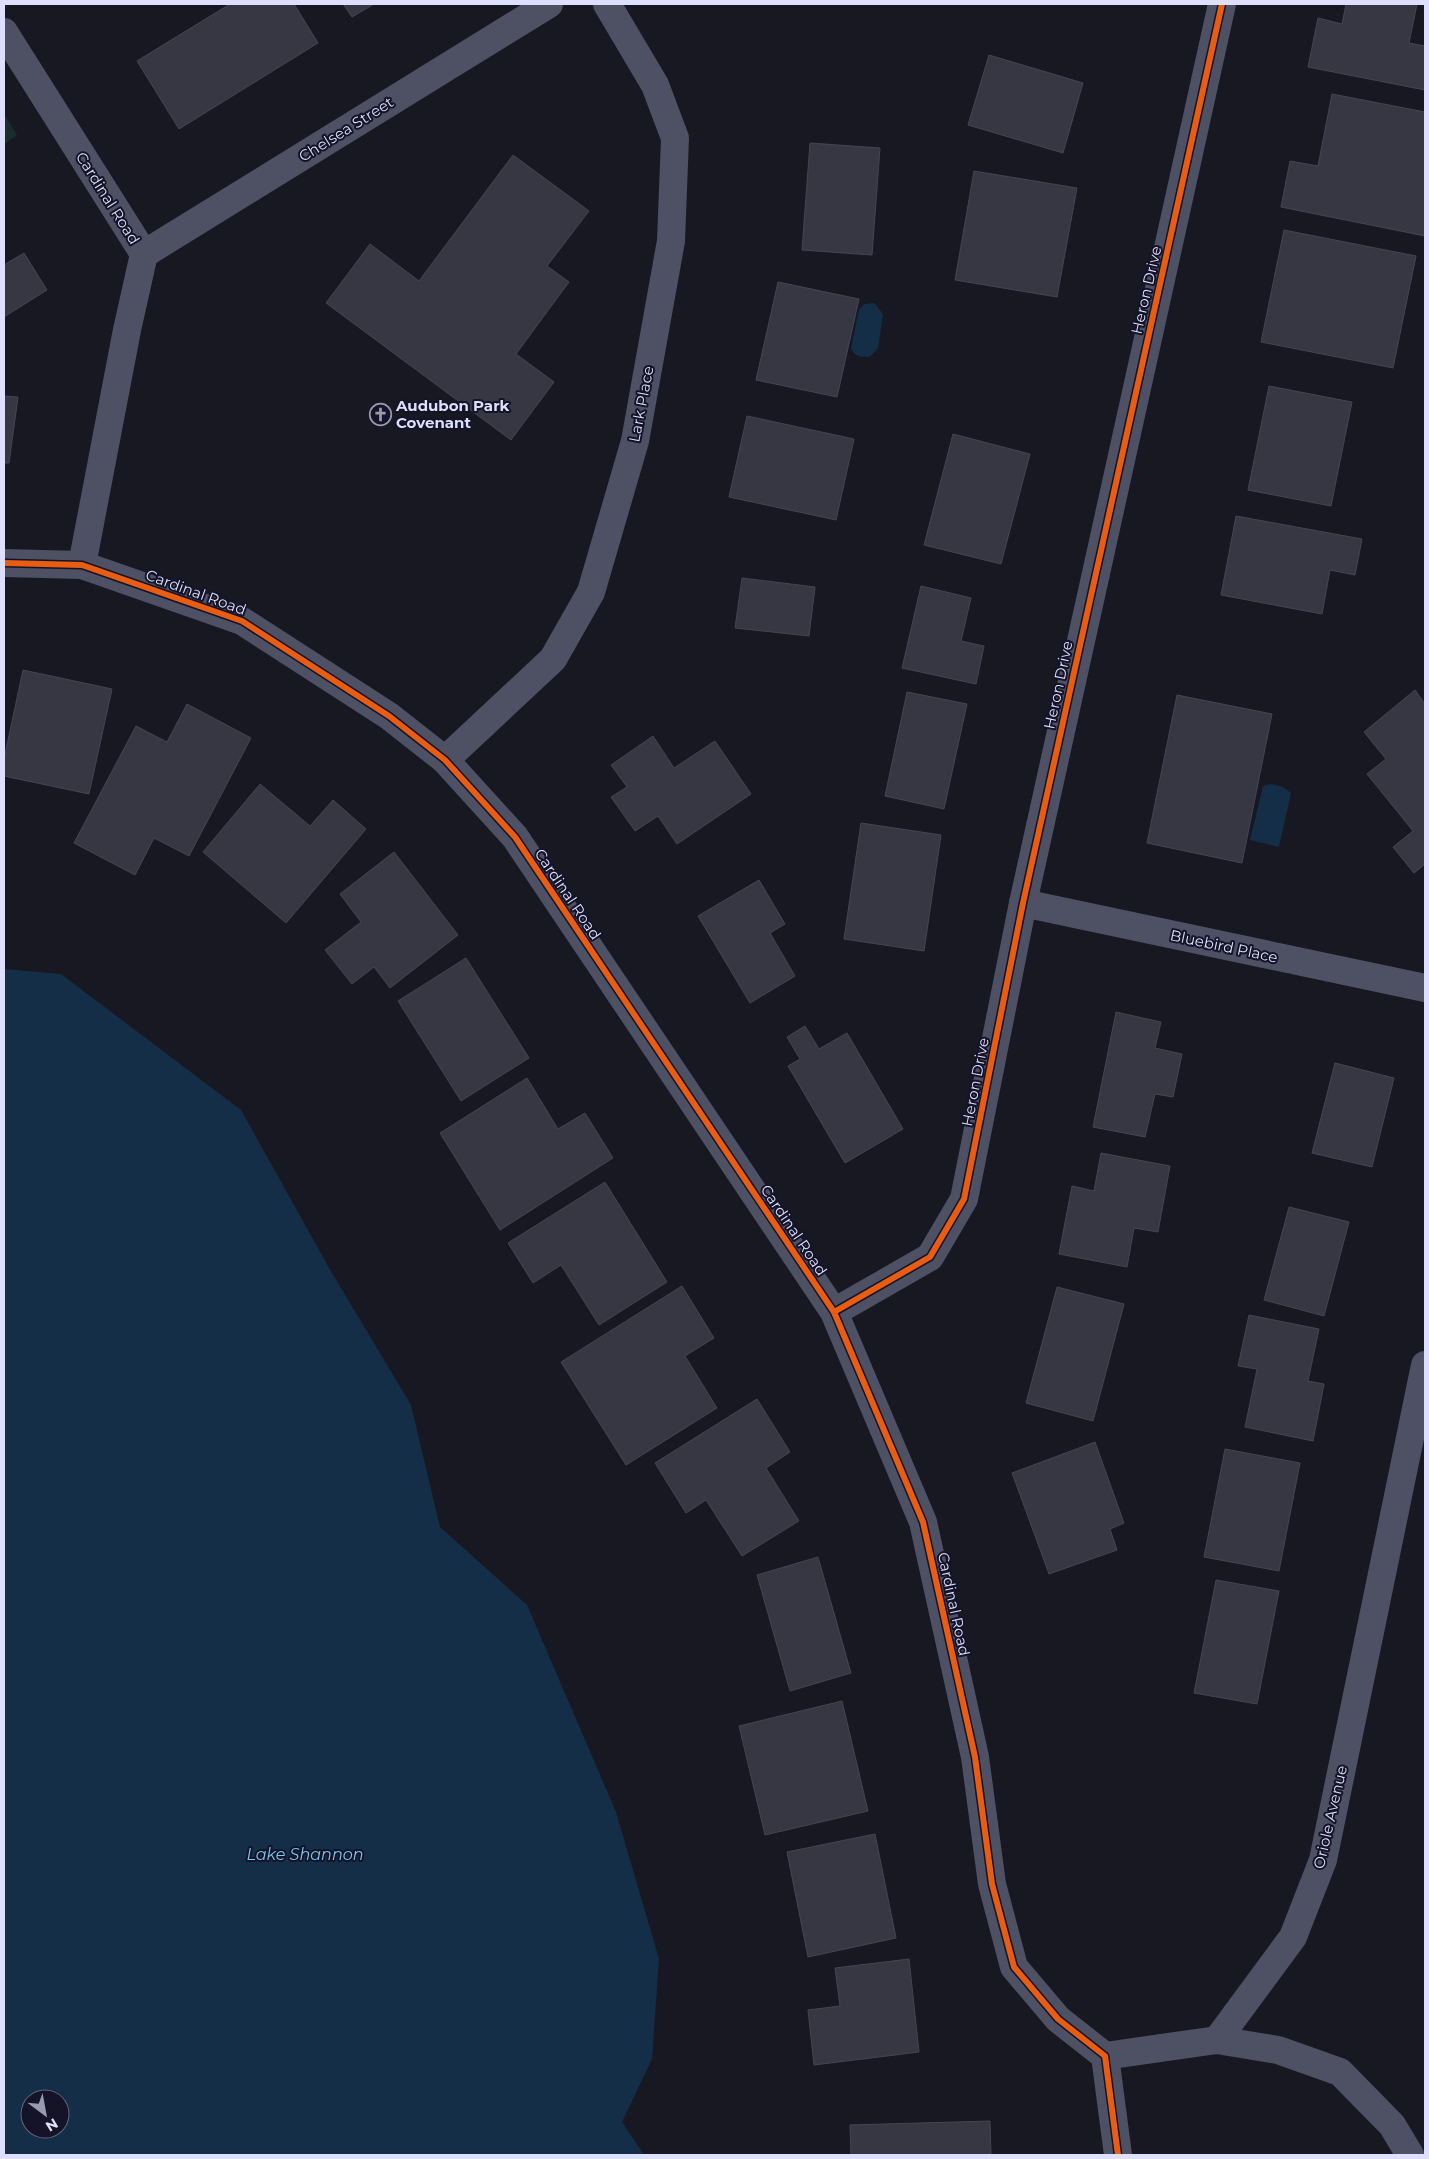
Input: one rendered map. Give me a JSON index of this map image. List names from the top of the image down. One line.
{"streets":{"street":["Chelsea Street","Cardinal Road","Heron Drive","Lark Place","Bluebird Place","Oriole Avenue"]},"crossings":[["Chelsea Street","Cardinal Road"],["Cardinal Road","Heron Drive"],["Cardinal Road","Lark Place"],["Heron Drive","Bluebird Place"]],"water":["Lake Shannon"],"places":{"church":["Audubon Park Covenant"]},"north":"bottom right"}
